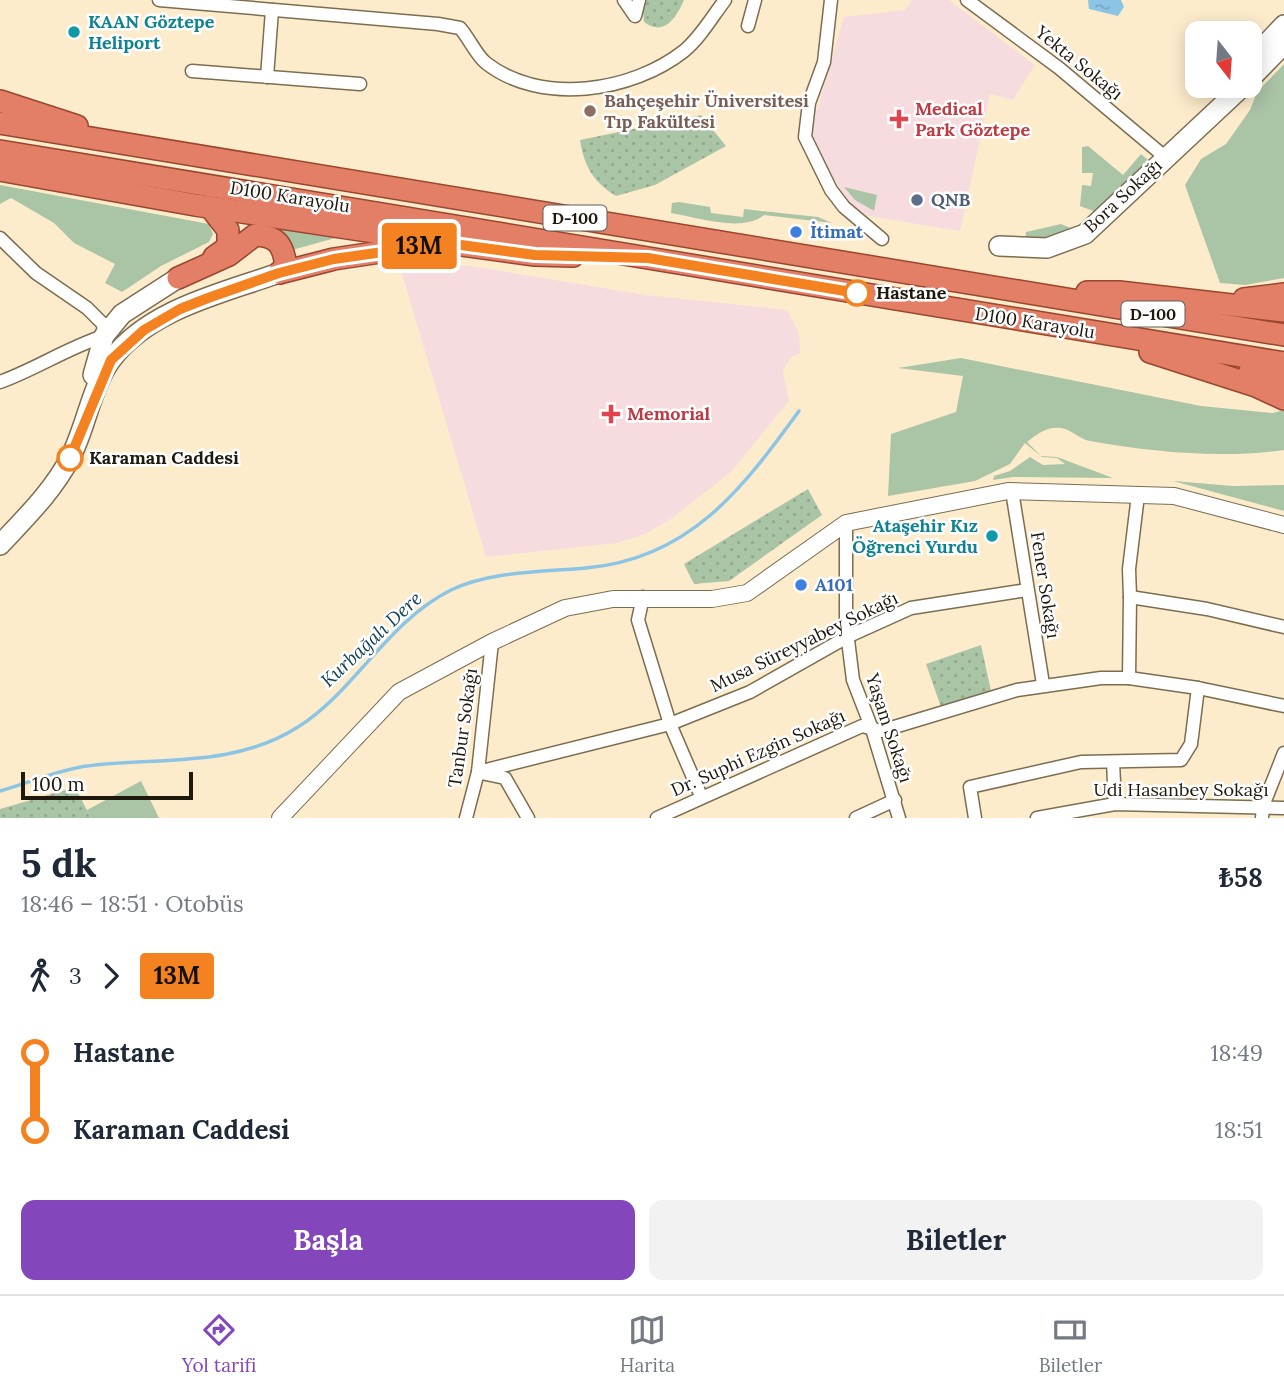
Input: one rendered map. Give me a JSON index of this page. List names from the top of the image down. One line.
{"streets":{"highway":["D100 Karayolu","D-100"],"main road":["Bora Sokağı"],"street":["Yekta Sokağı","Fener Sokağı","Musa Süreyyabey Sokağı","Tanbur Sokağı","Yaşam Sokağı","Dr. Suphi Ezgin Sokağı","Udi Hasanbey Sokağı"]},"crossings":[["Yekta Sokağı","Bora Sokağı"],["Fener Sokağı","Musa Süreyyabey Sokağı"],["Fener Sokağı","Dr. Suphi Ezgin Sokağı"],["Musa Süreyyabey Sokağı","Tanbur Sokağı"],["Musa Süreyyabey Sokağı","Yaşam Sokağı"],["Yaşam Sokağı","Dr. Suphi Ezgin Sokağı"]],"water":["Kurbağalı Dere"],"places":{"other":["KAAN Göztepe Heliport","Bahçeşehir Üniversitesi Tıp Fakültesi","QNB","İtimat","Hastane","Karaman Caddesi̇","Ataşehir Kız Öğrenci Yurdu","A101"],"health":["Medical Park Göztepe","Memorial"]},"lines":["bus line 13M"],"scale_bar":"100 m","north":"bottom","page":{"on_map":"13M","scale":"100 m","heading":["5 dk","18:46 – 18:51 · Otobüs","₺58"],"legs":["3","13M"],"list":[{"name":"Hastane","value":"18:49"},{"name":"Karaman Caddesi̇","value":"18:51"}],"buttons":["Başla","Biletler"],"tabs":["Yol tarifi","Harita","Biletler"]}}
